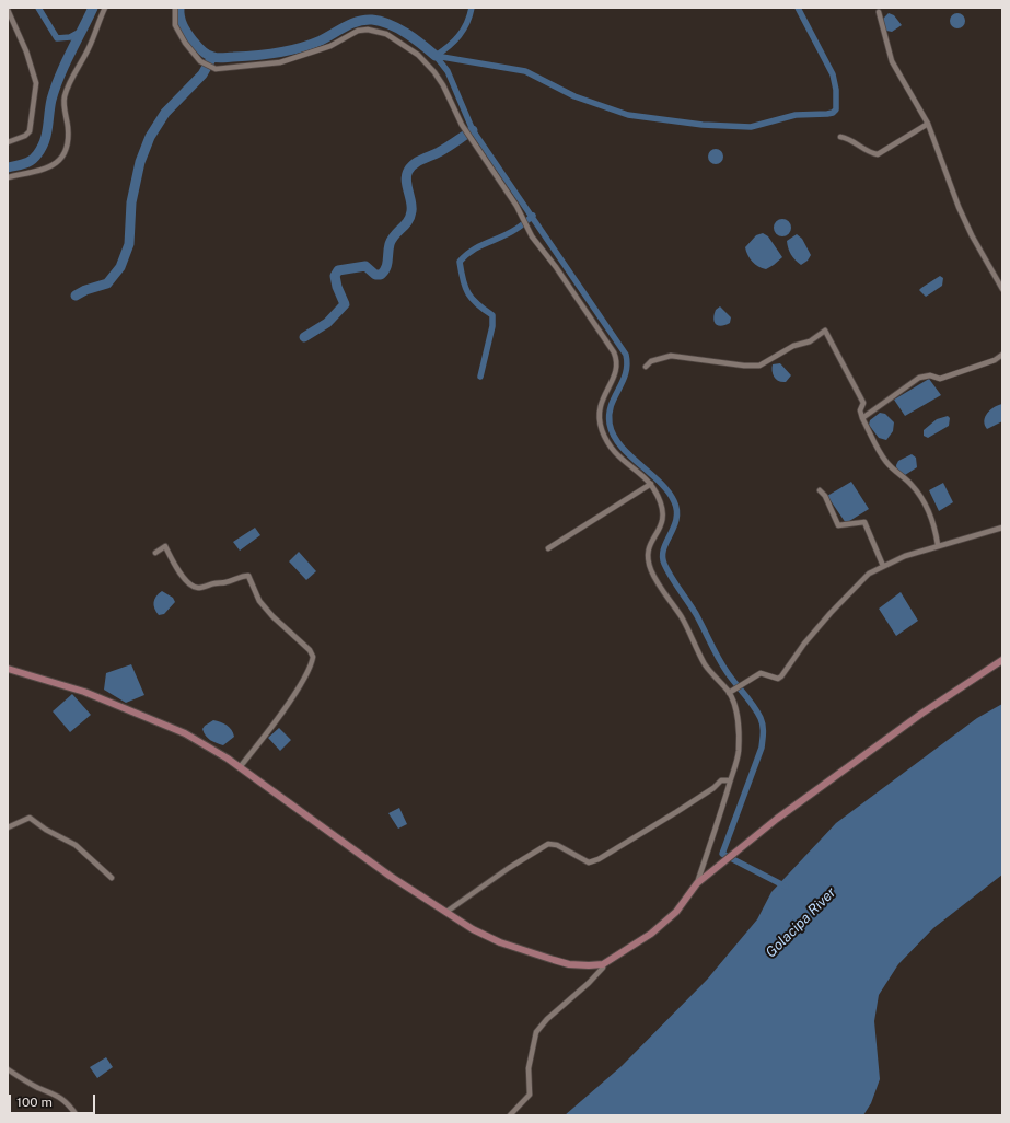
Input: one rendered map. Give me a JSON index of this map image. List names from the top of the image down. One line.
{"water":["Golacipa River"],"scale_bar":"100 m"}
